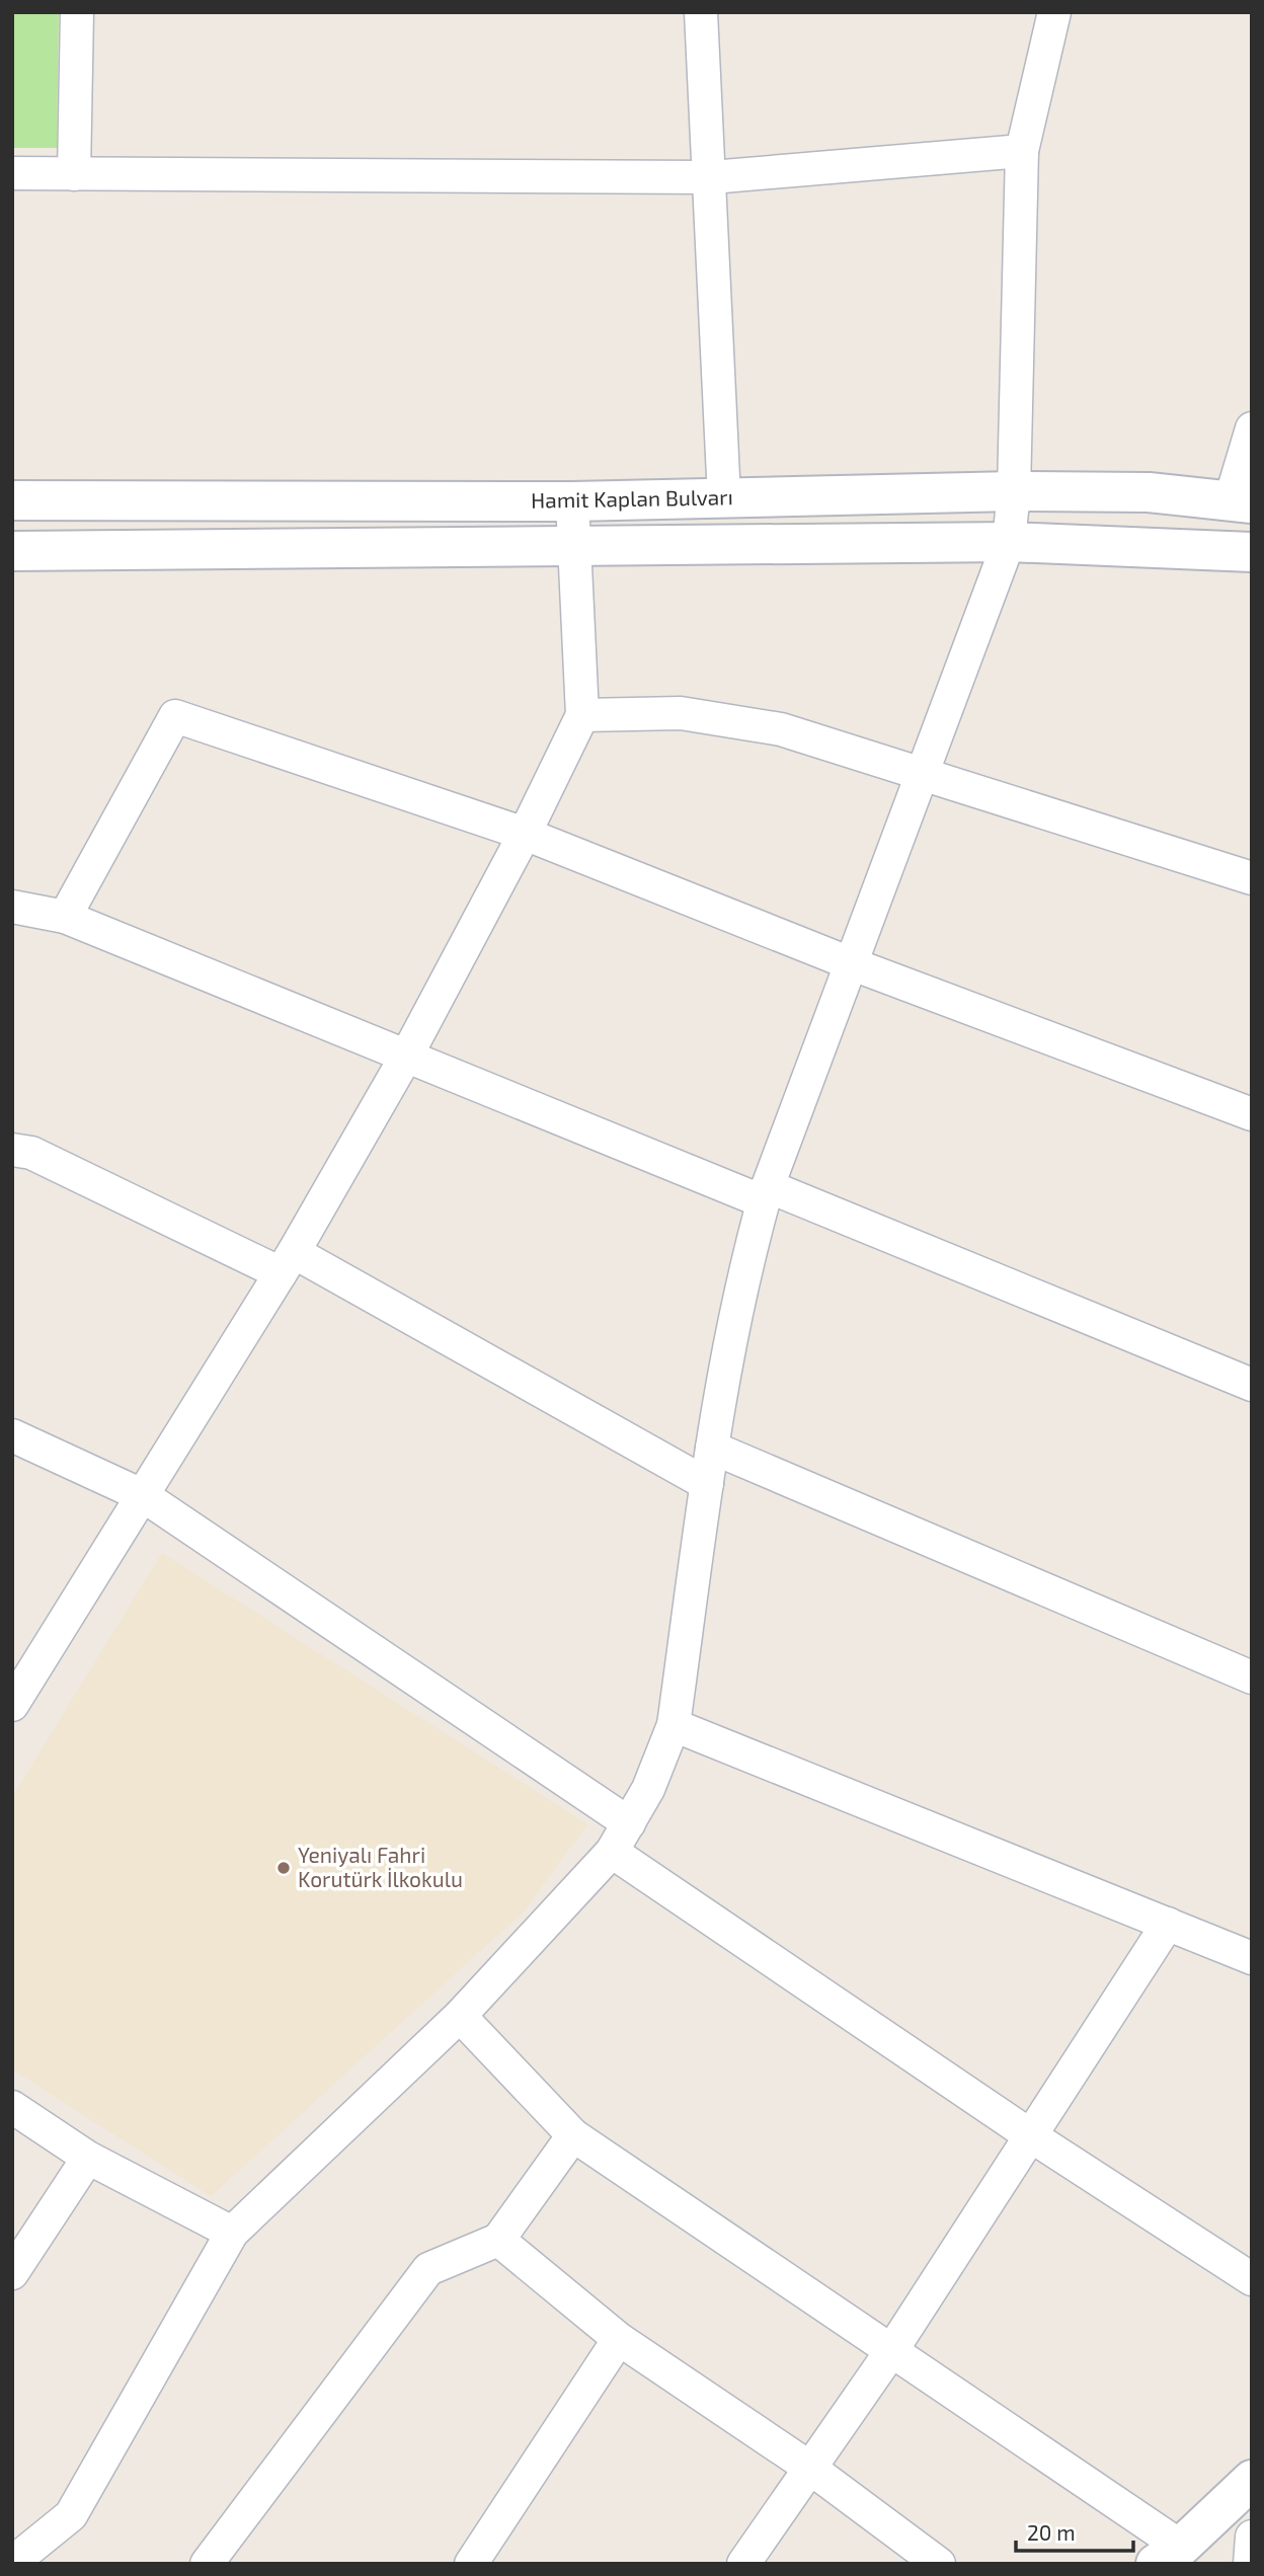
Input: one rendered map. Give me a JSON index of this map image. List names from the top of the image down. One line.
{"streets":{"main road":["Hamit Kaplan Bulvarı"]},"places":["Yeniyalı Fahri Korutürk İlkokulu"],"scale_bar":"20 m"}
